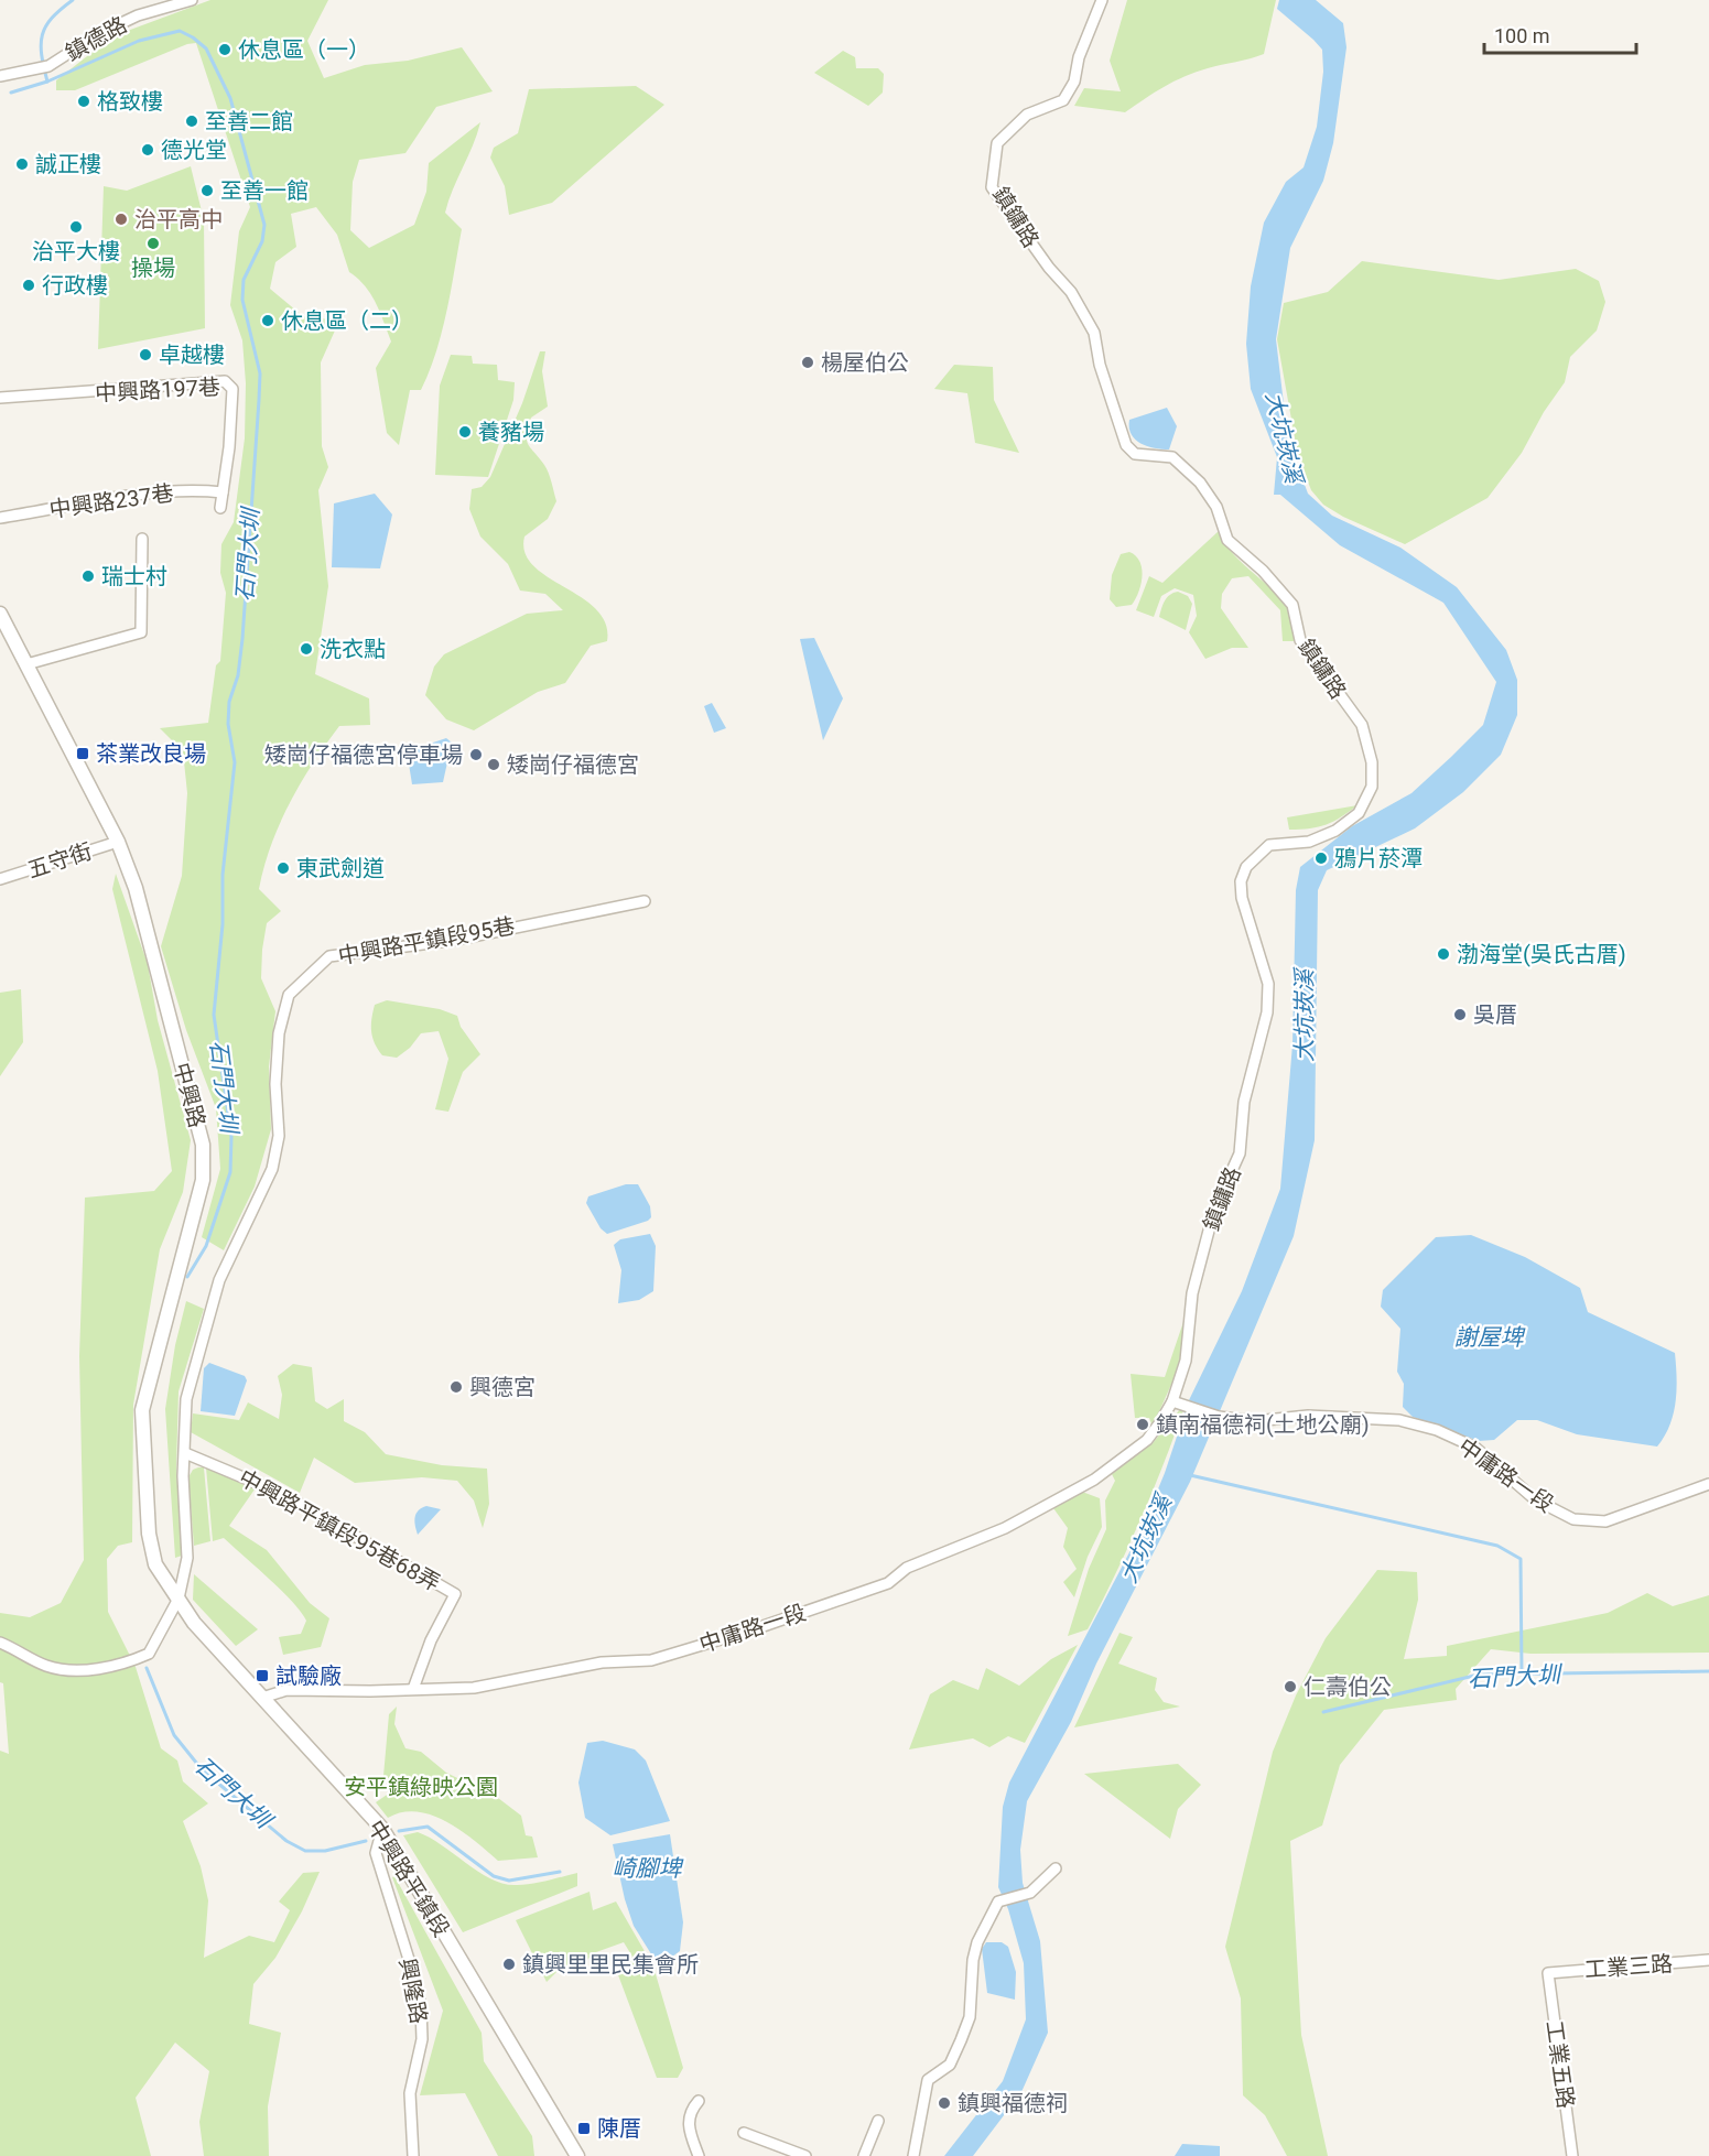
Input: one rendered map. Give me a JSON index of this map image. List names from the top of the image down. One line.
{"streets":{"street":["鎮德路","鎮鏞路","中興路197巷","中興路237巷","五守街","中興路平鎮段95巷","中興路","中庸路一段","中興路平鎮段95巷68弄","中興路平鎮段","工業三路","興隆路","工業五路"]},"crossings":[["鎮鏞路","中庸路一段"],["中興路197巷","中興路237巷"],["五守街","中興路"],["中興路平鎮段95巷","中興路"],["中興路平鎮段95巷","中興路平鎮段95巷68弄"],["中興路平鎮段95巷","中興路平鎮段"],["中興路","中興路平鎮段"],["中庸路一段","中興路平鎮段95巷68弄"],["中庸路一段","中興路平鎮段"],["中興路平鎮段","興隆路"],["工業三路","工業五路"]],"water":["大坑崁溪","石門大圳","謝屋埤","崎腳埤"],"parks":["安平鎮綠映公園"],"places":{"other":["休息區（一）","格致樓","至善二館","德光堂","誠正樓","至善一館","治平高中","治平大樓","操場","行政樓","休息區（二）","卓越樓","楊屋伯公","養豬場","瑞士村","洗衣點","矮崗仔福德宮停車場","矮崗仔福德宮","鴉片菸潭","東武劍道","渤海堂(吳氏古厝)","吳厝","興德宮","鎮南福德祠(土地公廟)","仁壽伯公","鎮興里里民集會所","鎮興福德祠"],"transit":["茶業改良場","試驗廠","陳厝"]},"scale_bar":"100 m"}
